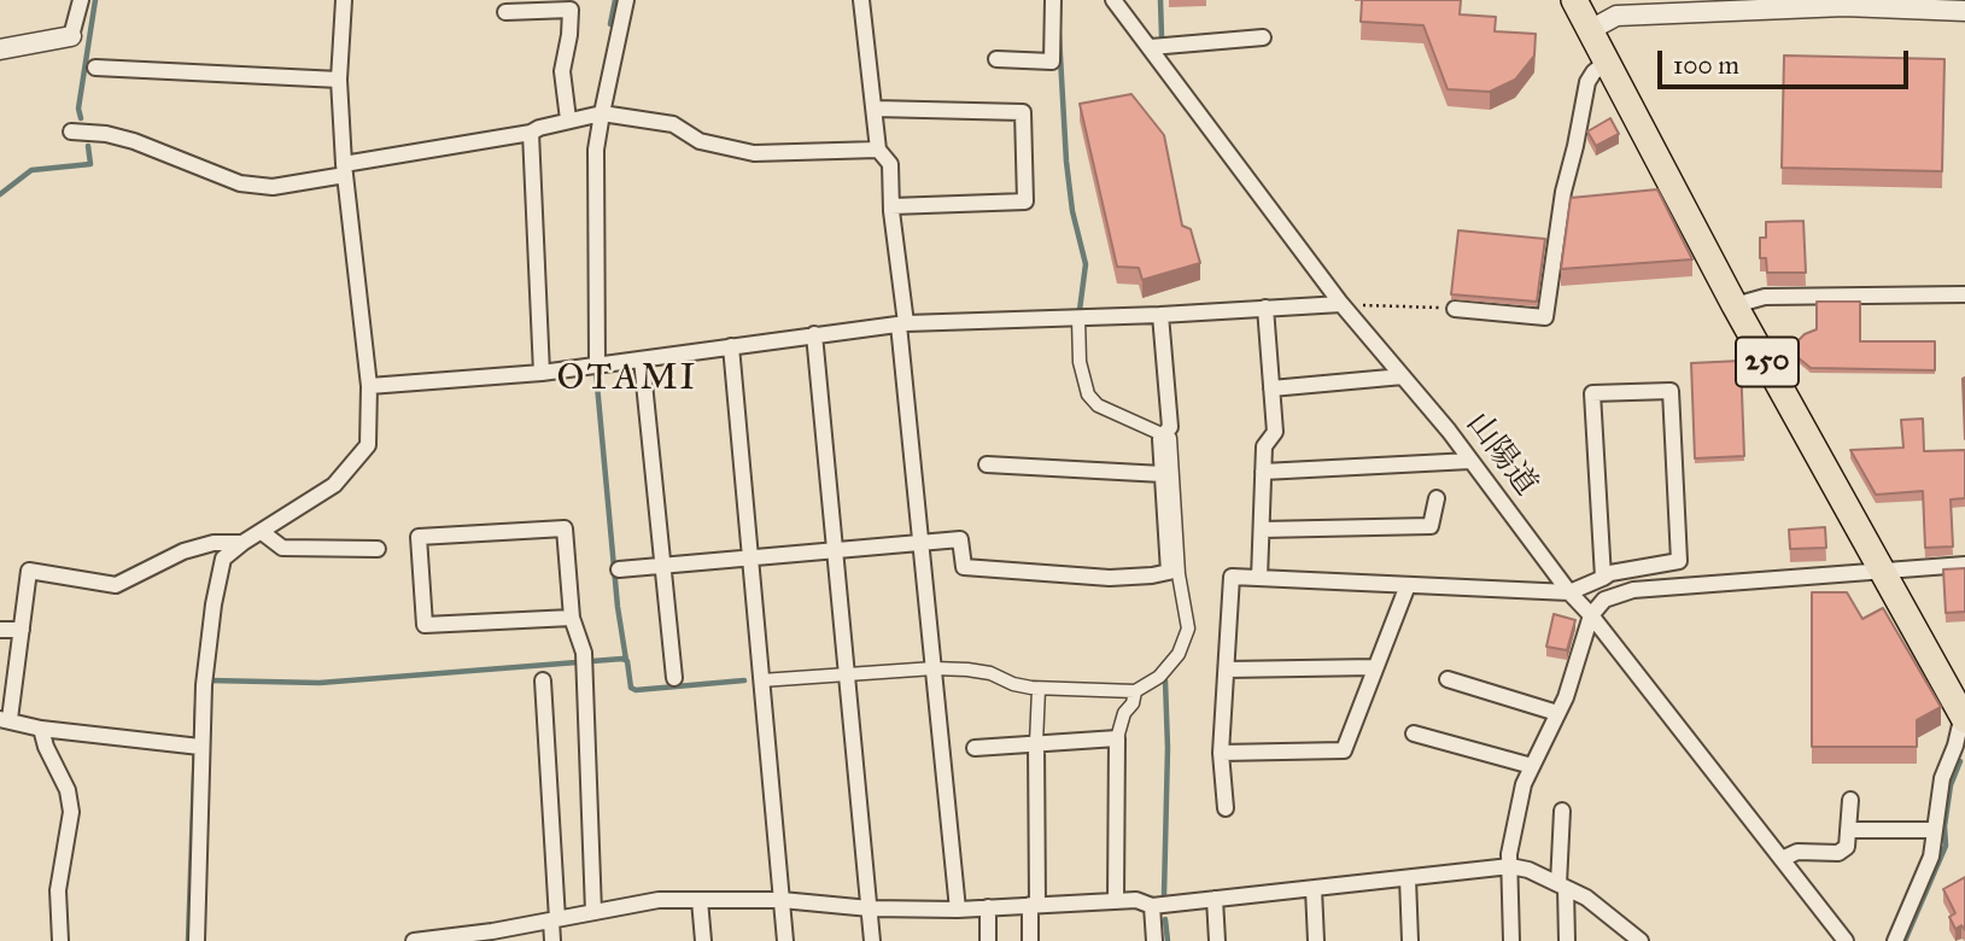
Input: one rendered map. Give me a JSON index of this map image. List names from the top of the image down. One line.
{"streets":{"highway":["250"],"street":["山陽道"]},"districts":["OTAMI"],"scale_bar":"100 m"}
